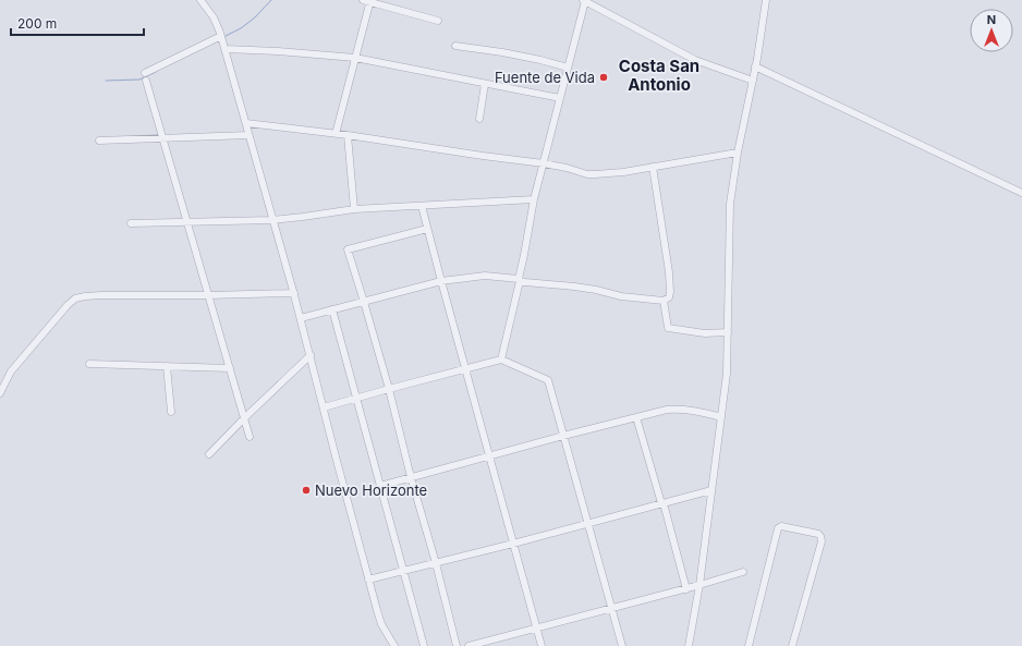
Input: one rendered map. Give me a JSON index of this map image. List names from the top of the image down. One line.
{"districts":["Costa San Antonio"],"places":["Fuente de Vida","Nuevo Horizonte"],"scale_bar":"200 m","north":"top"}
